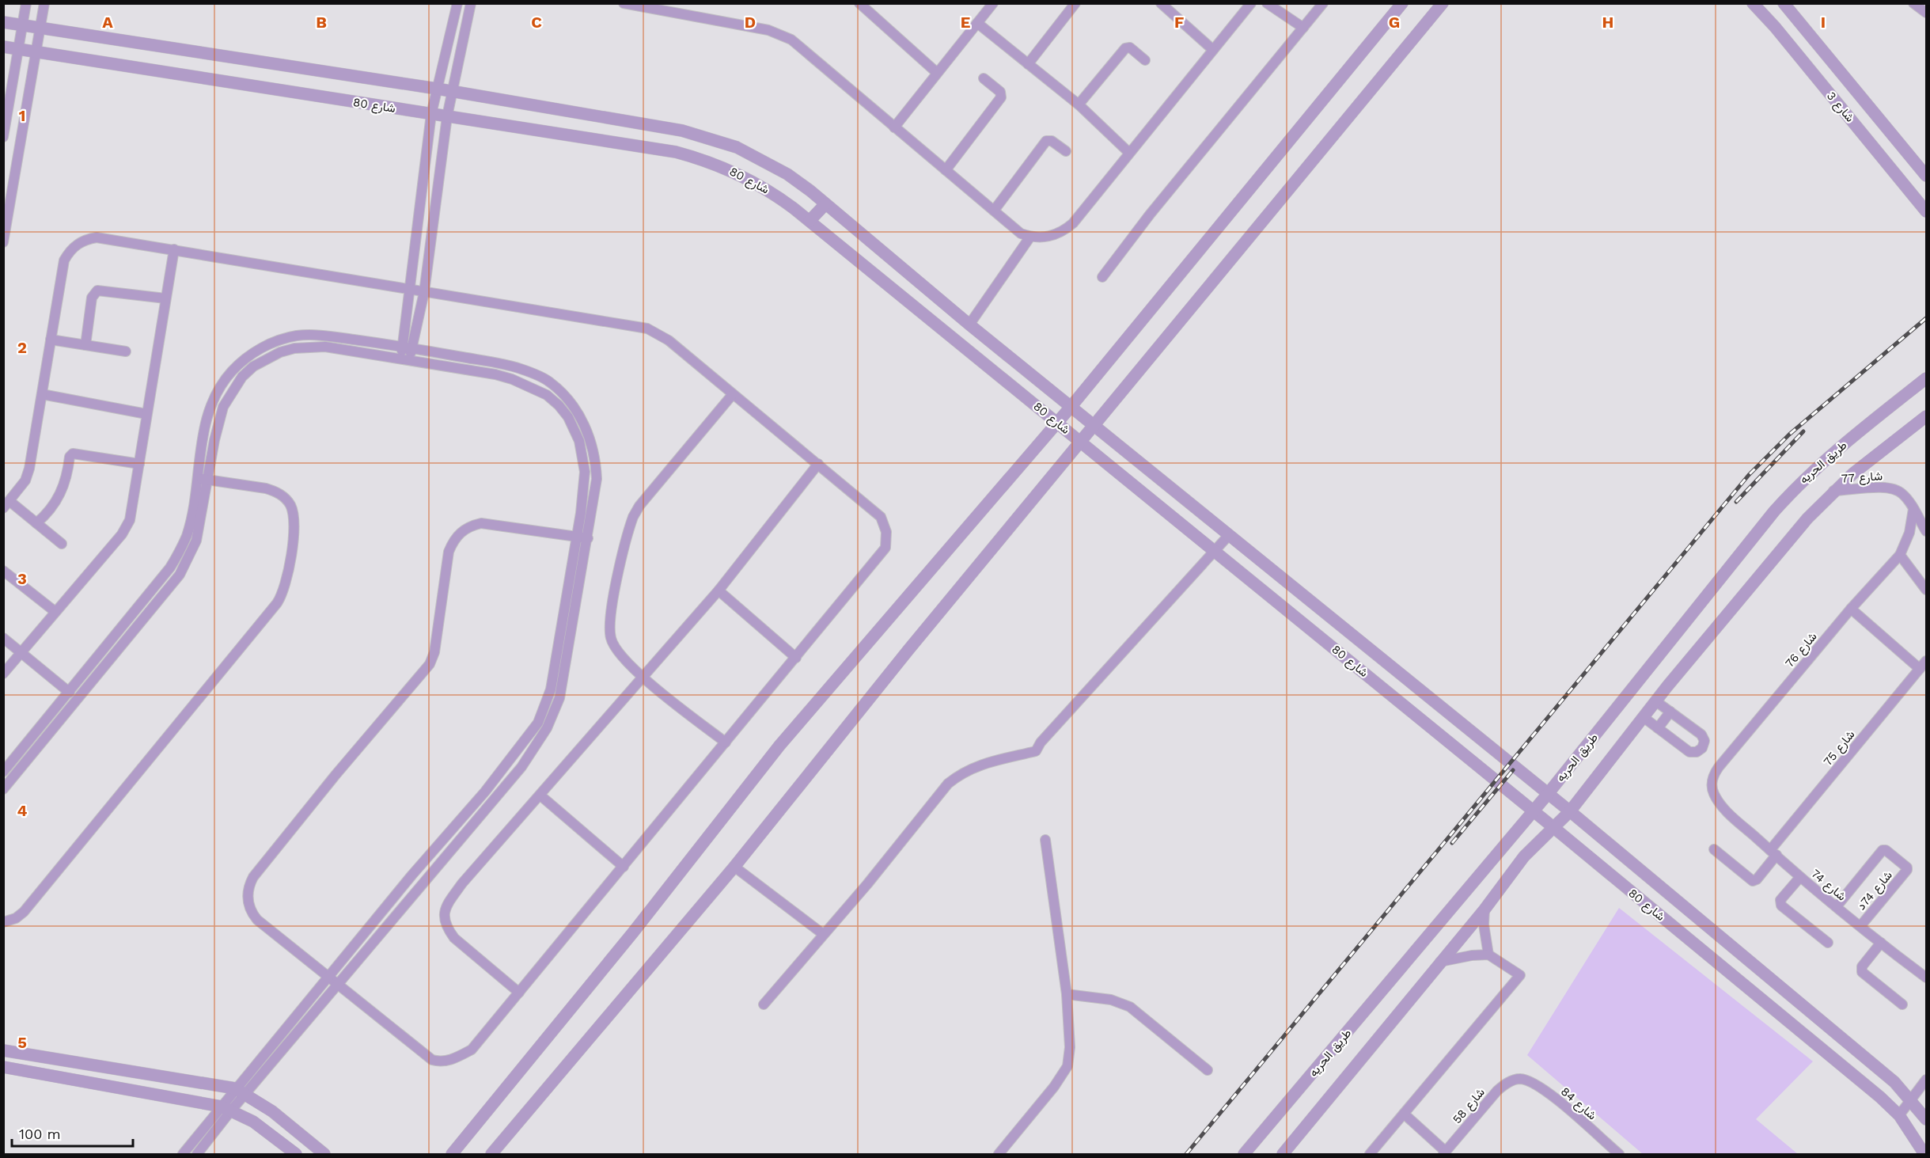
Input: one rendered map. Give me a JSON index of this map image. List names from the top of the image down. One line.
{"streets":{"street":["شارع 80","شارع 3","طريق الحريه","شارع 77","شارع 76","شارع 75","شارع 74","شارع 74د","شارع 84","شارع 58"]},"crossings":[["شارع 80","طريق الحريه"],["شارع 77","شارع 76"],["شارع 76","شارع 74"],["شارع 75","شارع 74"],["شارع 74","شارع 74د"],["شارع 84","شارع 58"]],"scale_bar":"100 m","grid":{"columns":["A","B","C","D","E","F","G","H","I"],"rows":["1","2","3","4","5"]}}
